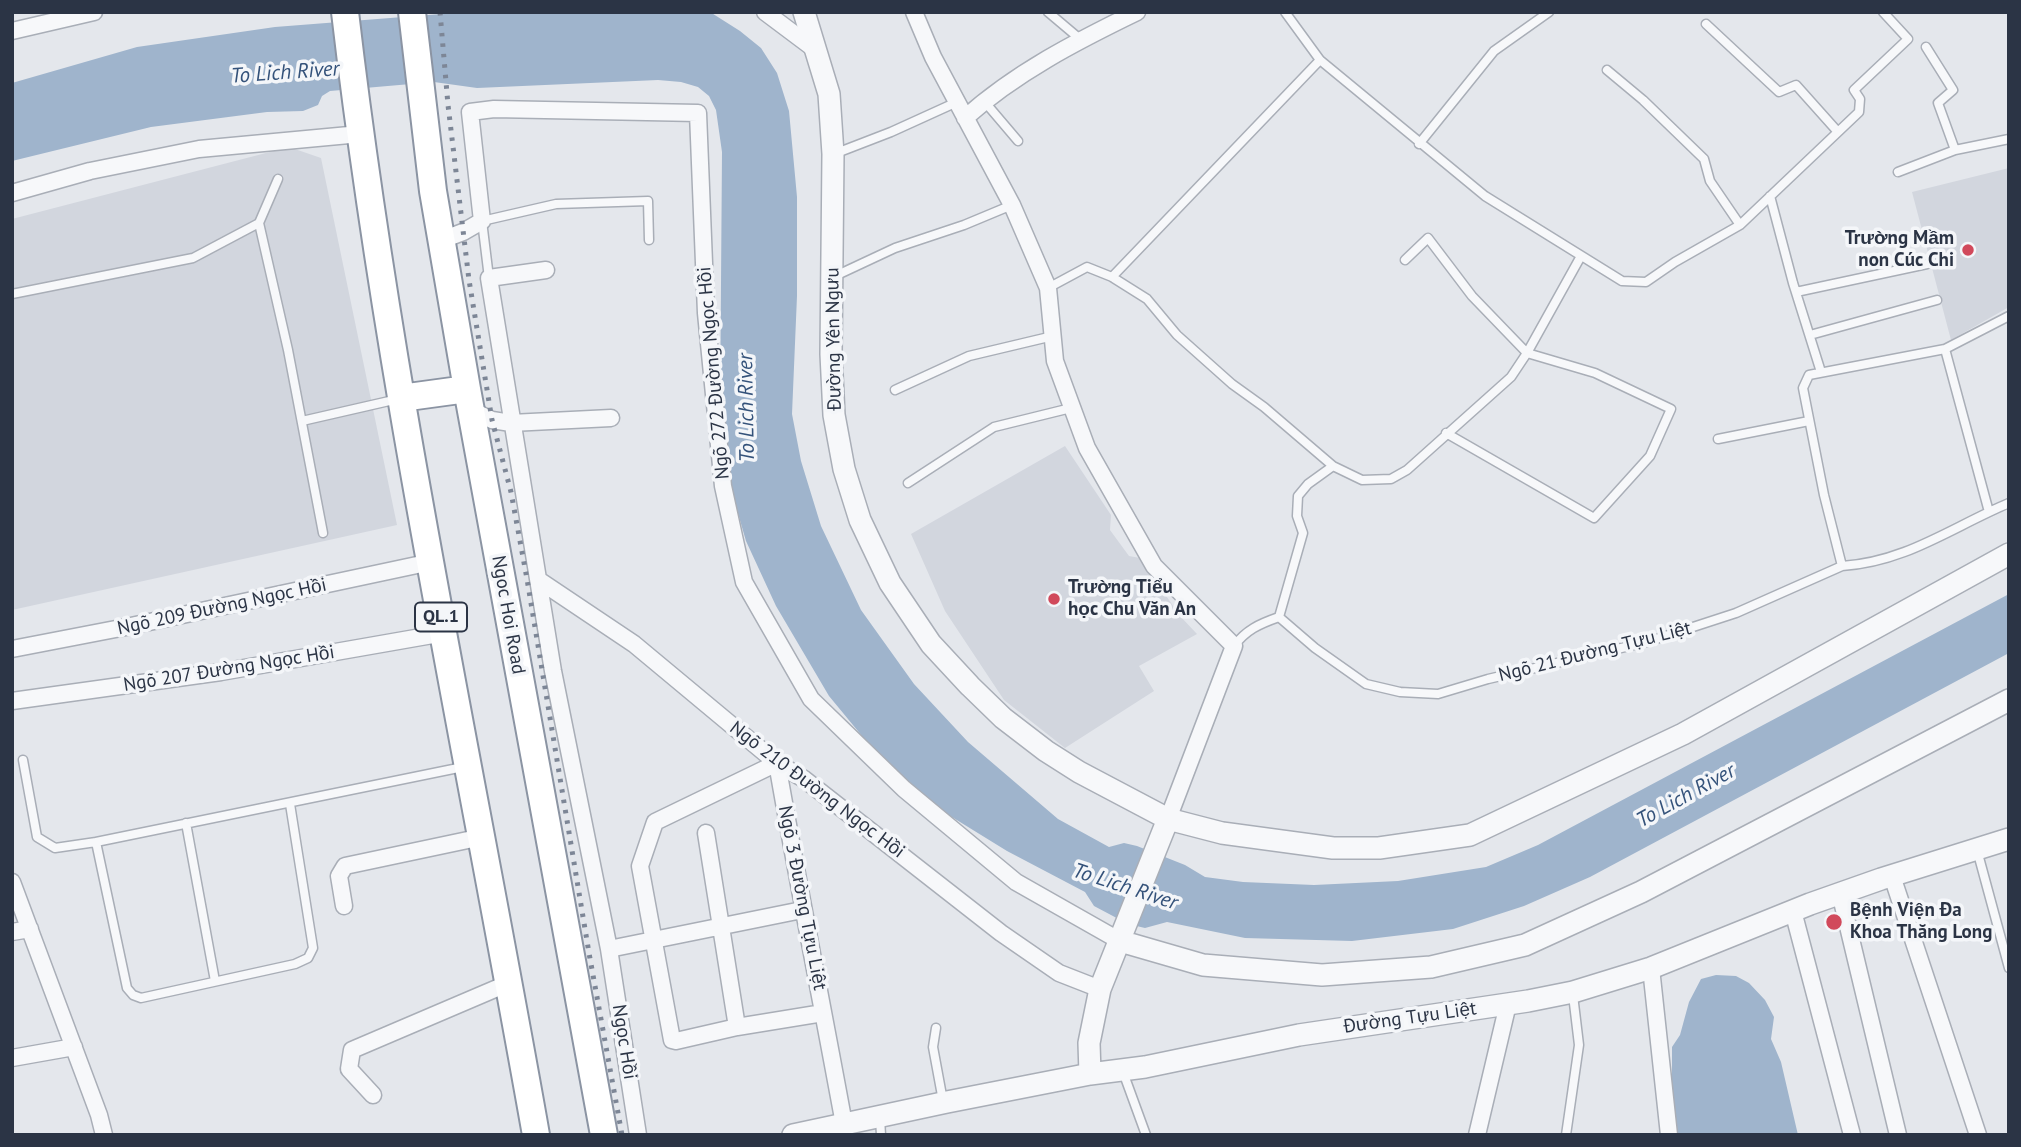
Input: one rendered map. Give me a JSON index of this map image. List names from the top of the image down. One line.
{"streets":{"highway":["Ngoc Hoi Road","QL.1"],"street":["Đường Yên Ngưu","Ngõ 272 Đường Ngọc Hồi","Ngõ 209 Đường Ngọc Hồi","Ngõ 207 Đường Ngọc Hồi","Ngõ 210 Đường Ngọc Hồi","Ngõ 3 Đường Tựu Liệt","Đường Tựu Liệt","Ngọc Hồi"],"lane":["Ngõ 21 Đường Tựu Liệt"]},"crossings":[["Ngõ 209 Đường Ngọc Hồi","QL.1"],["QL.1","Ngõ 207 Đường Ngọc Hồi"],["Ngõ 210 Đường Ngọc Hồi","Ngõ 3 Đường Tựu Liệt"],["Ngõ 210 Đường Ngọc Hồi","Ngọc Hồi"],["Ngõ 3 Đường Tựu Liệt","Đường Tựu Liệt"]],"water":["To Lich River"],"places":["Trường Mầm non Cúc Chi","Trường Tiểu học Chu Văn An","Bệnh Viện Đa Khoa Thăng Long"]}
